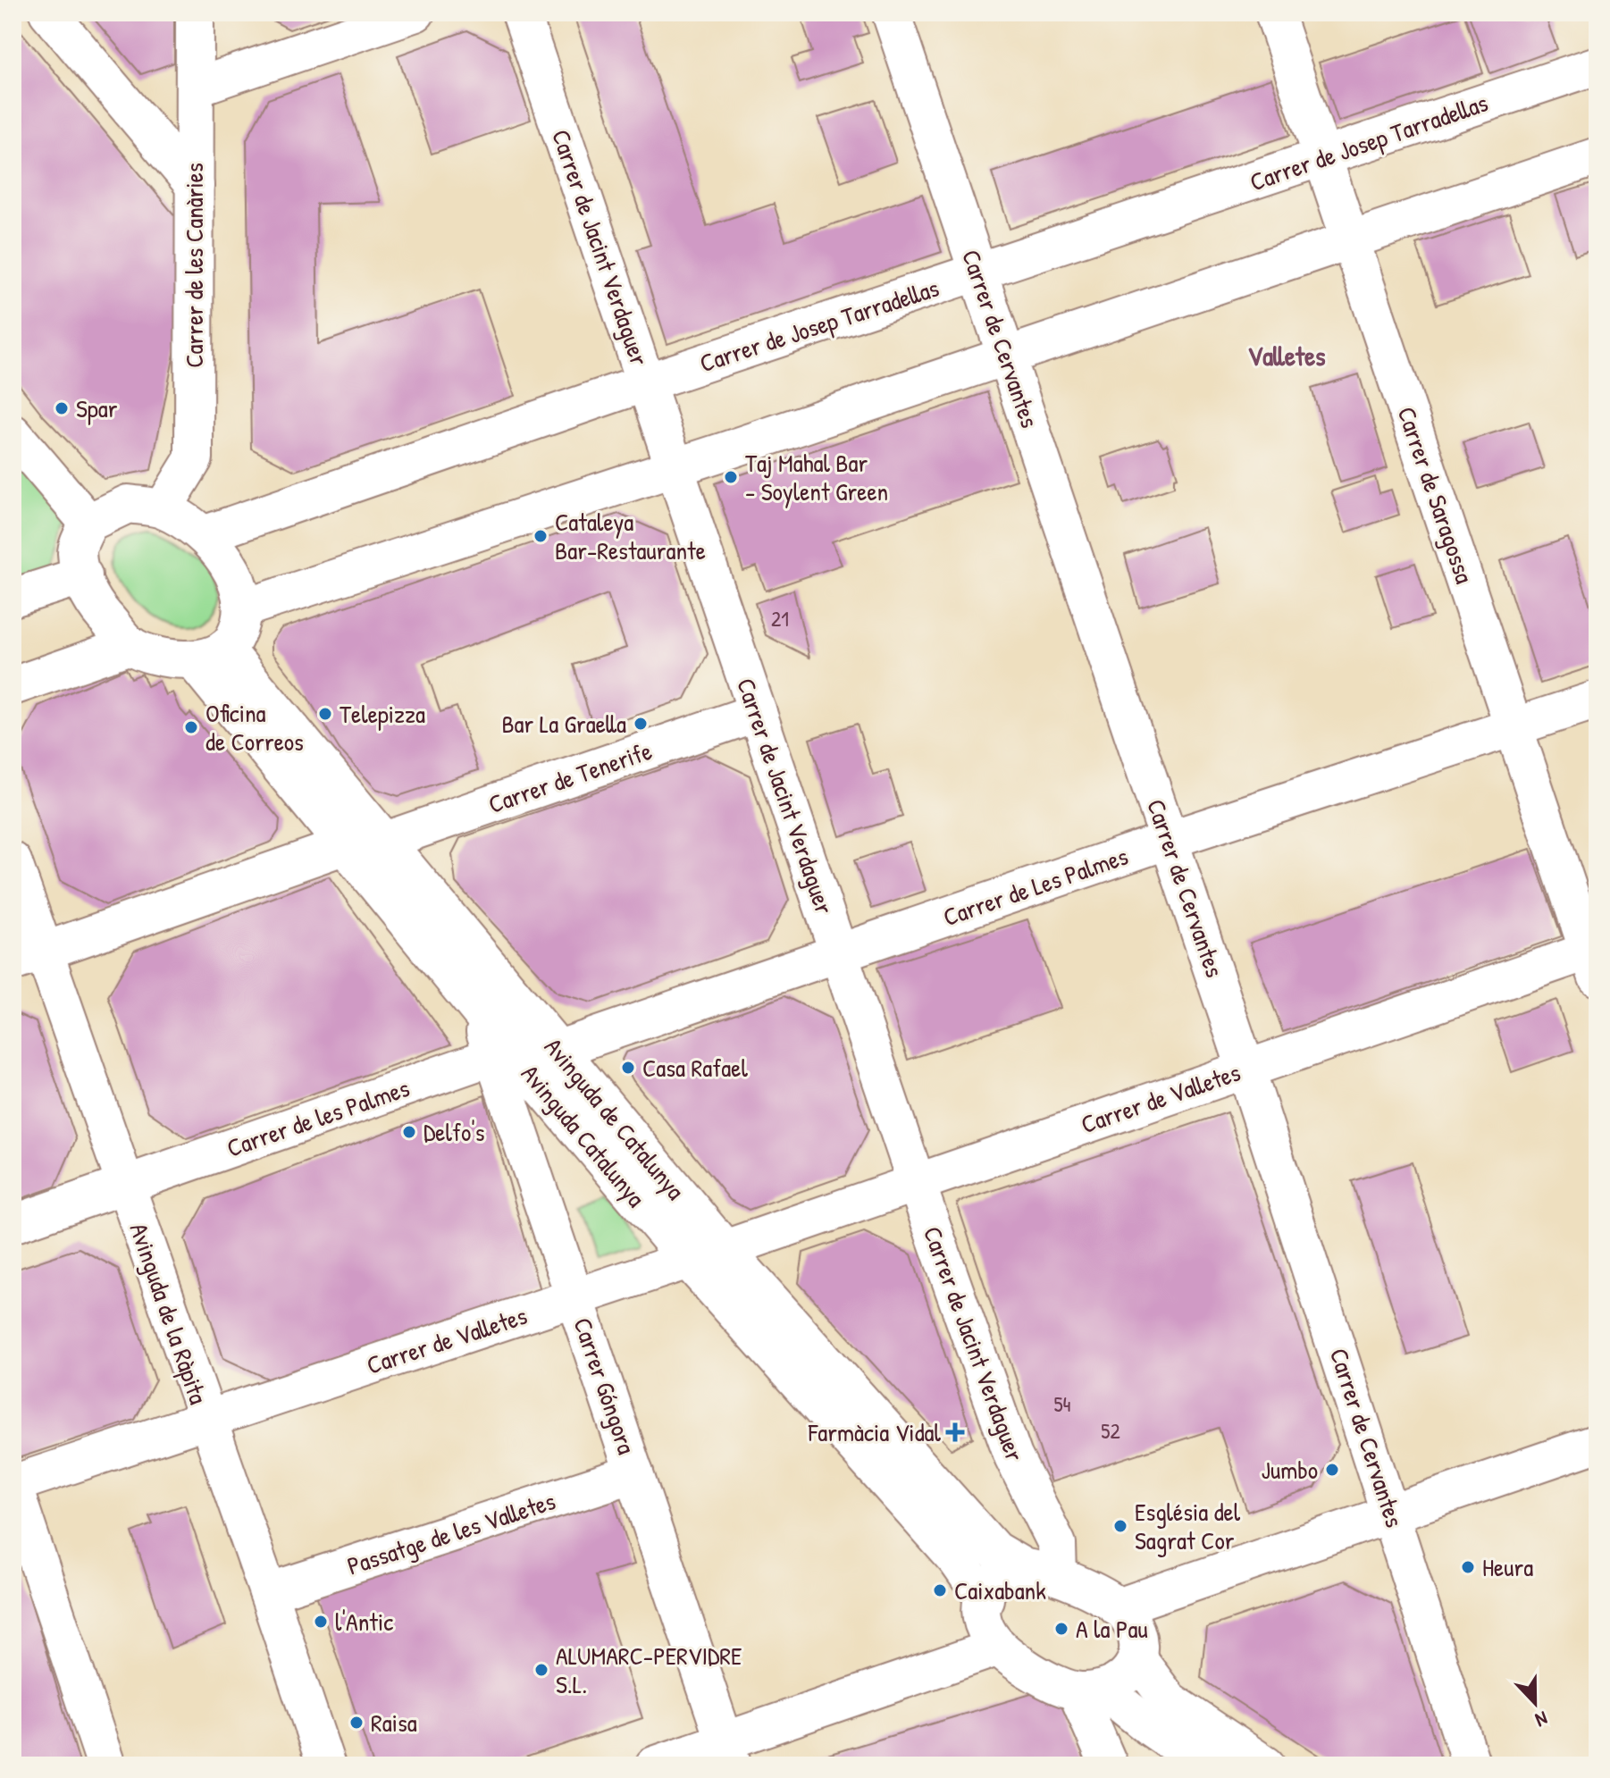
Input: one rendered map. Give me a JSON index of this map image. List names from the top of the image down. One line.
{"streets":{"street":["Carrer de Josep Tarradellas","Carrer de Jacint Verdaguer","Carrer de les Canàries","Carrer de Cervantes","Carrer de Saragossa","Carrer de Tenerife","Carrer de Les Palmes","Carrer de Valletes","Carrer de les Palmes","Avinguda de Catalunya","Avinguda Catalunya","Avinguda de la Ràpita","Carrer Góngora","Passatge de les Valletes"]},"crossings":[["Carrer de Josep Tarradellas","Carrer de Jacint Verdaguer"],["Carrer de Josep Tarradellas","Carrer de les Canàries"],["Carrer de Josep Tarradellas","Carrer de Cervantes"],["Carrer de Josep Tarradellas","Carrer de Saragossa"],["Carrer de Josep Tarradellas","Avinguda de Catalunya"],["Carrer de Jacint Verdaguer","Carrer de Tenerife"],["Carrer de Jacint Verdaguer","Carrer de Les Palmes"],["Carrer de Jacint Verdaguer","Carrer de Valletes"],["Carrer de Jacint Verdaguer","Avinguda de Catalunya"],["Carrer de Jacint Verdaguer","Avinguda Catalunya"],["Carrer de les Canàries","Avinguda de Catalunya"],["Carrer de Cervantes","Carrer de Les Palmes"],["Carrer de Cervantes","Carrer de Valletes"],["Carrer de Saragossa","Carrer de Les Palmes"],["Carrer de Saragossa","Carrer de Valletes"],["Carrer de Tenerife","Avinguda de Catalunya"],["Carrer de Les Palmes","Avinguda de Catalunya"],["Carrer de Valletes","Avinguda de Catalunya"],["Carrer de Valletes","Avinguda Catalunya"],["Carrer de Valletes","Avinguda de la Ràpita"],["Carrer de Valletes","Carrer Góngora"],["Carrer de les Palmes","Avinguda Catalunya"],["Carrer de les Palmes","Avinguda de la Ràpita"],["Carrer de les Palmes","Carrer Góngora"],["Avinguda de Catalunya","Avinguda Catalunya"],["Avinguda Catalunya","Carrer Góngora"],["Avinguda de la Ràpita","Passatge de les Valletes"],["Carrer Góngora","Passatge de les Valletes"]],"districts":["Valletes"],"places":{"other":["Spar","Taj Mahal Bar - Soylent Green","Cataleya Bar-Restaurante","Telepizza","Bar La Graella","Oficina de Correos","Casa Rafael","Delfo's","Jumbo","Església del Sagrat Cor","Heura","Caixabank","l'Antic","A la Pau","ALUMARC-PERVIDRE S.L.","Raisa"],"health":["Farmàcia Vidal"]},"house_numbers":["21","54","52"],"north":"bottom"}
